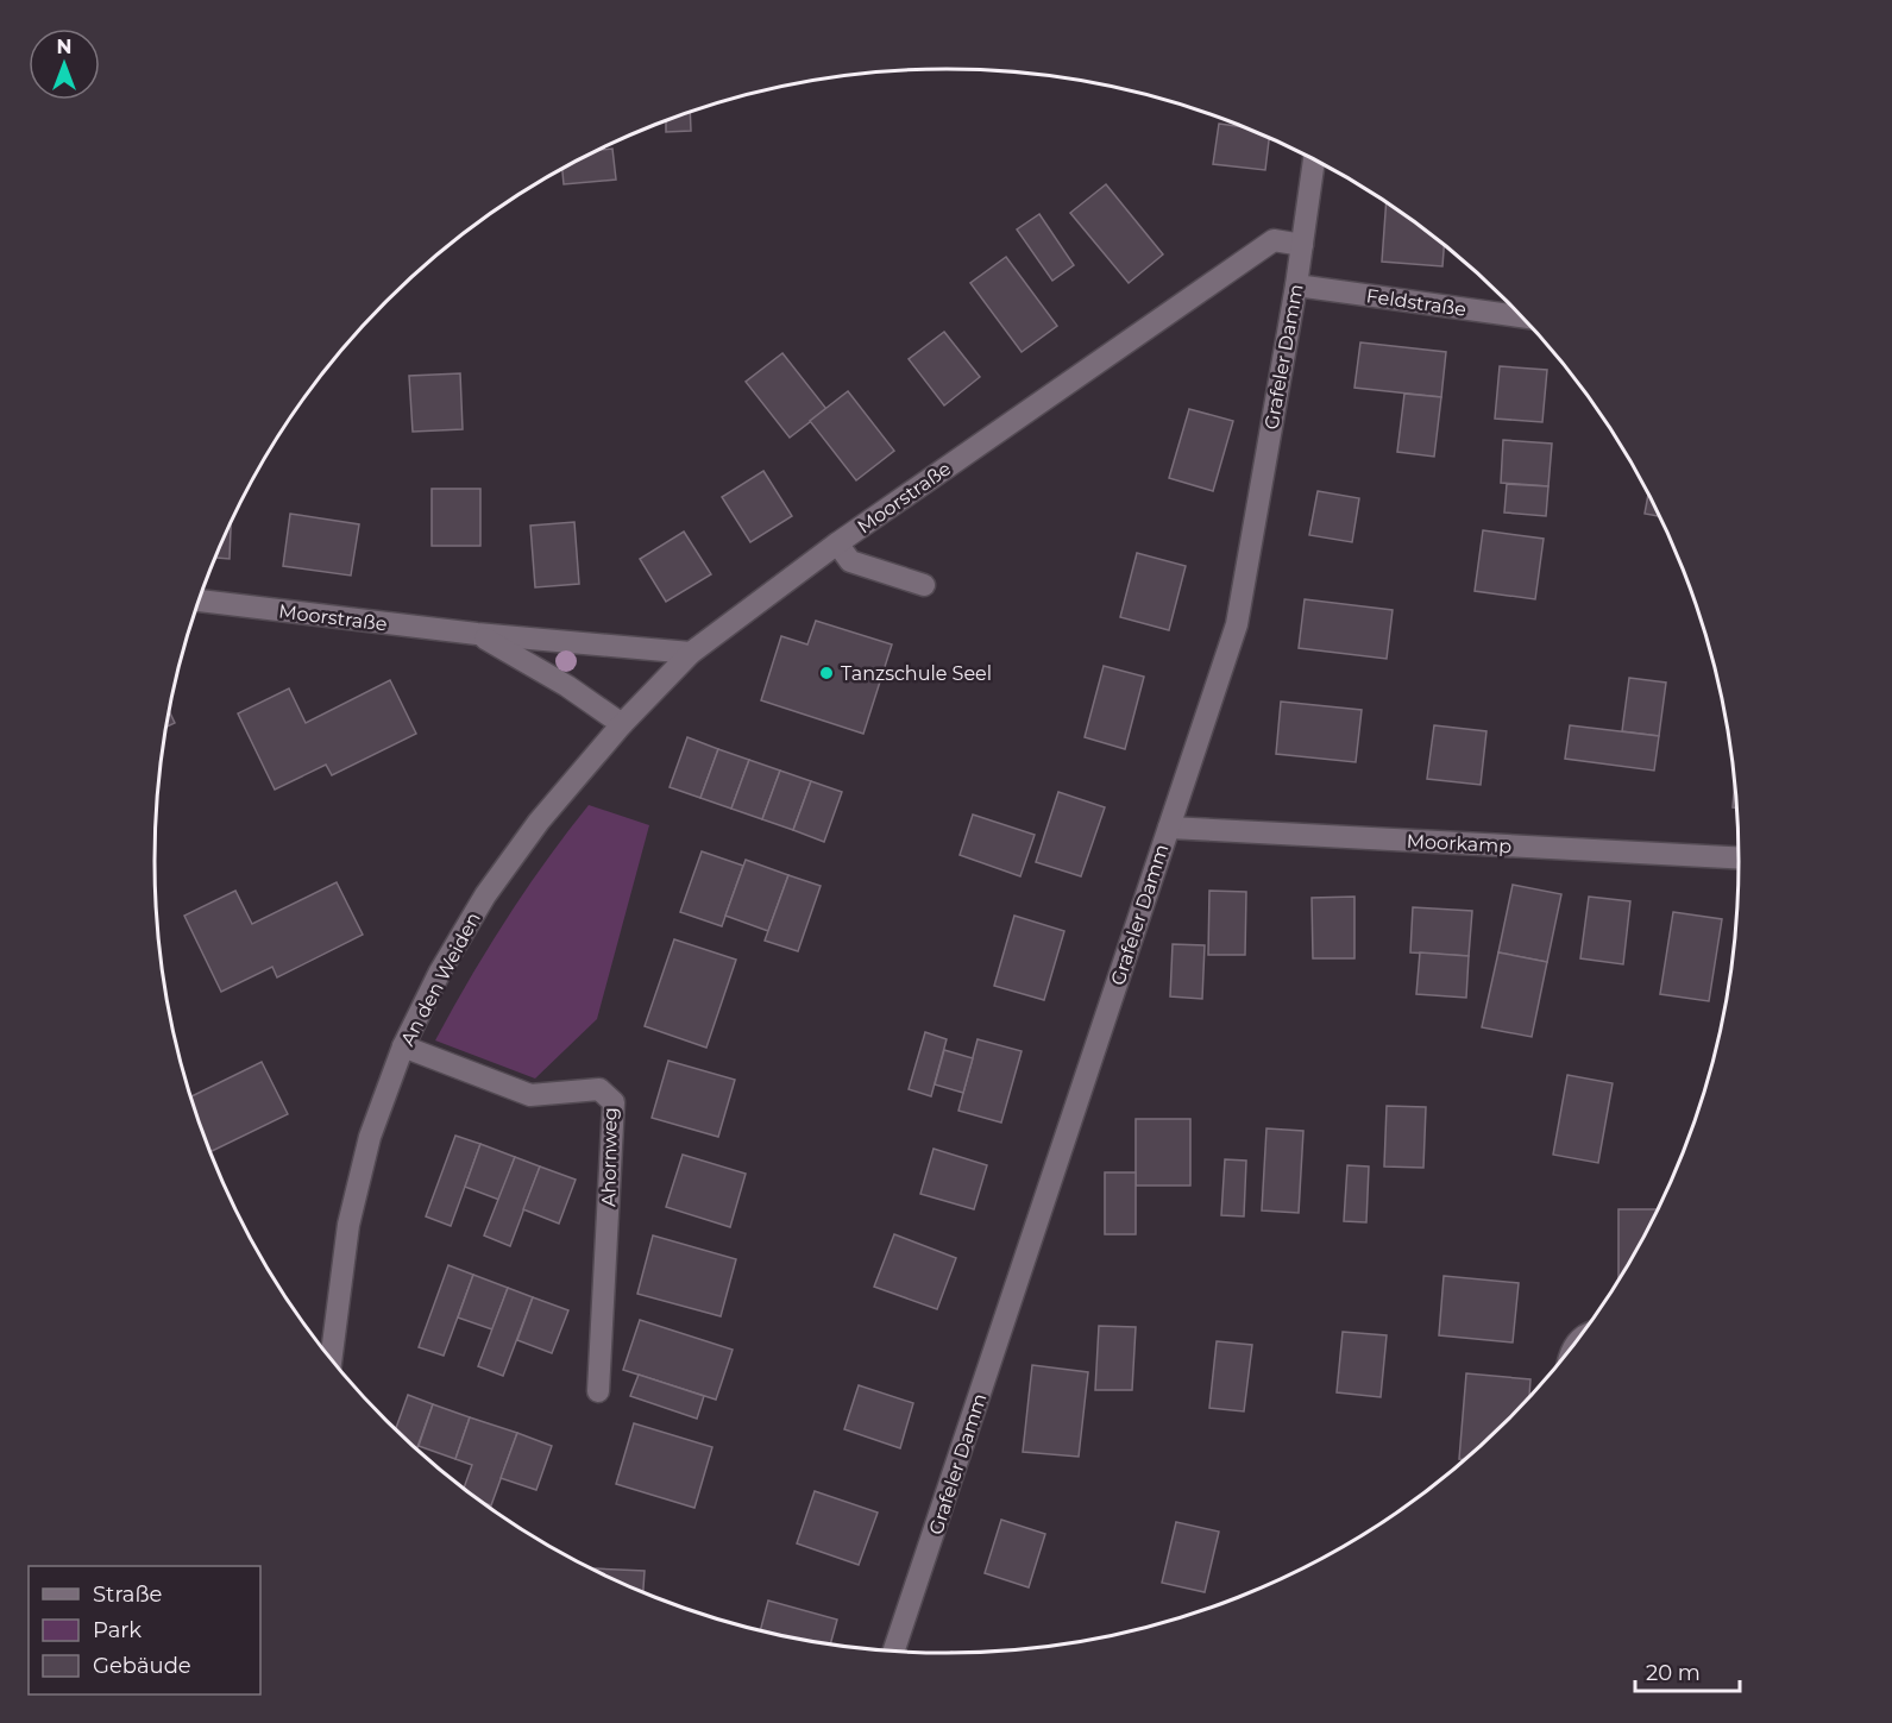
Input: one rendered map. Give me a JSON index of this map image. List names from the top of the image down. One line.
{"streets":{"street":["Feldstraße","Grafeler Damm","Moorstraße","Moorkamp","An den Weiden","Ahornweg"]},"crossings":[["Feldstraße","Grafeler Damm"],["Grafeler Damm","Moorstraße"],["Grafeler Damm","Moorkamp"],["Moorstraße","An den Weiden"],["An den Weiden","Ahornweg"]],"places":["Tanzschule Seel"],"legend":["Straße","Park","Gebäude"],"scale_bar":"20 m","north":"top"}
